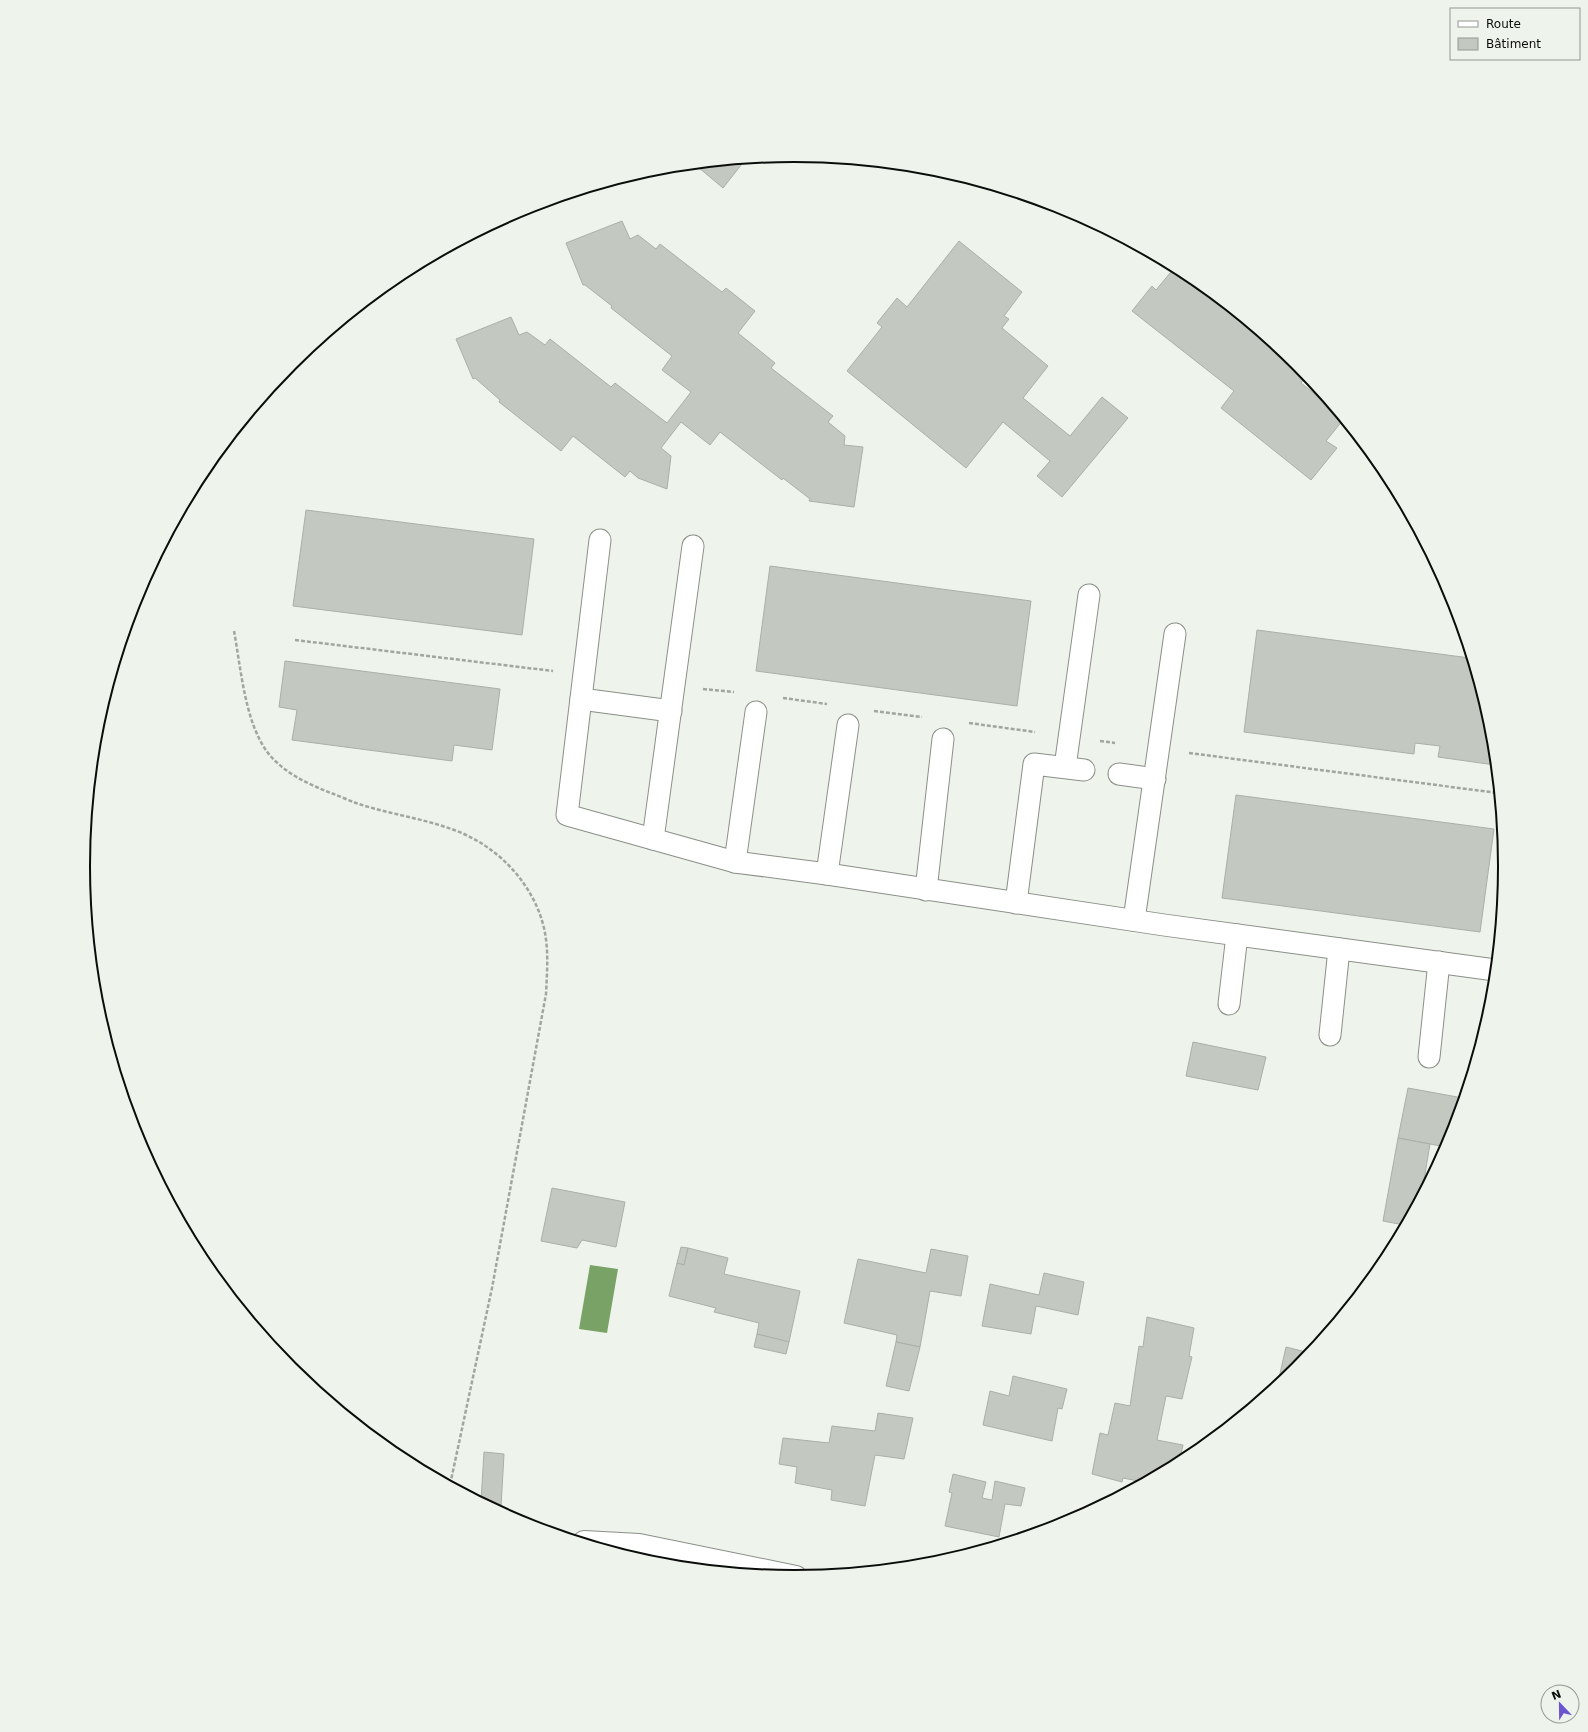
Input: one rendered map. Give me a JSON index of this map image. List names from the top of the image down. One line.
{"legend":["Route","Bâtiment"],"north":"top"}
